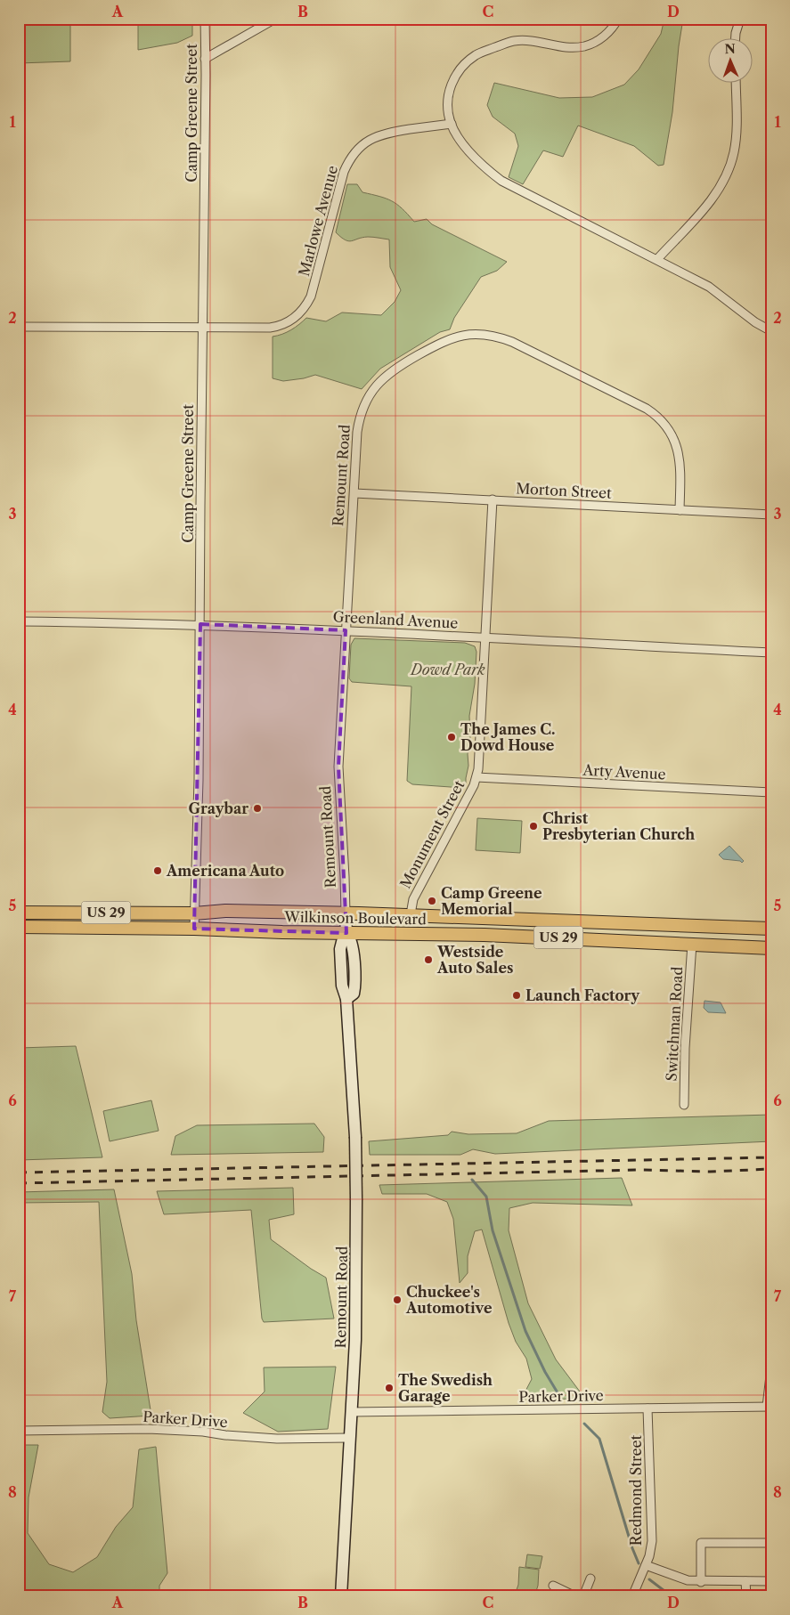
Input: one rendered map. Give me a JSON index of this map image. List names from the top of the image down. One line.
{"streets":{"main road":["Remount Road","US 29","Wilkinson Boulevard"],"street":["Camp Greene Street","Marlowe Avenue","Morton Street","Greenland Avenue","Arty Avenue","Monument Street","Switchman Road","Parker Drive","Redmond Street"]},"crossings":[["Camp Greene Street","Marlowe Avenue"],["Camp Greene Street","Greenland Avenue"],["Camp Greene Street","Wilkinson Boulevard"],["Remount Road","Morton Street"],["Remount Road","Greenland Avenue"],["Remount Road","Wilkinson Boulevard"],["Remount Road","Parker Drive"],["Morton Street","Monument Street"],["Greenland Avenue","Monument Street"],["Arty Avenue","Monument Street"],["Monument Street","Wilkinson Boulevard"],["Wilkinson Boulevard","Switchman Road"],["Parker Drive","Redmond Street"]],"parks":["Dowd Park"],"places":["The James C. Dowd House","Graybar","Christ Presbyterian Church","Americana Auto","Camp Greene Memorial","Westside Auto Sales","Launch Factory","Chuckee's Automotive","The Swedish Garage"],"north":"top","grid":{"columns":["A","B","C","D"],"rows":["1","2","3","4","5","6","7","8"]}}
